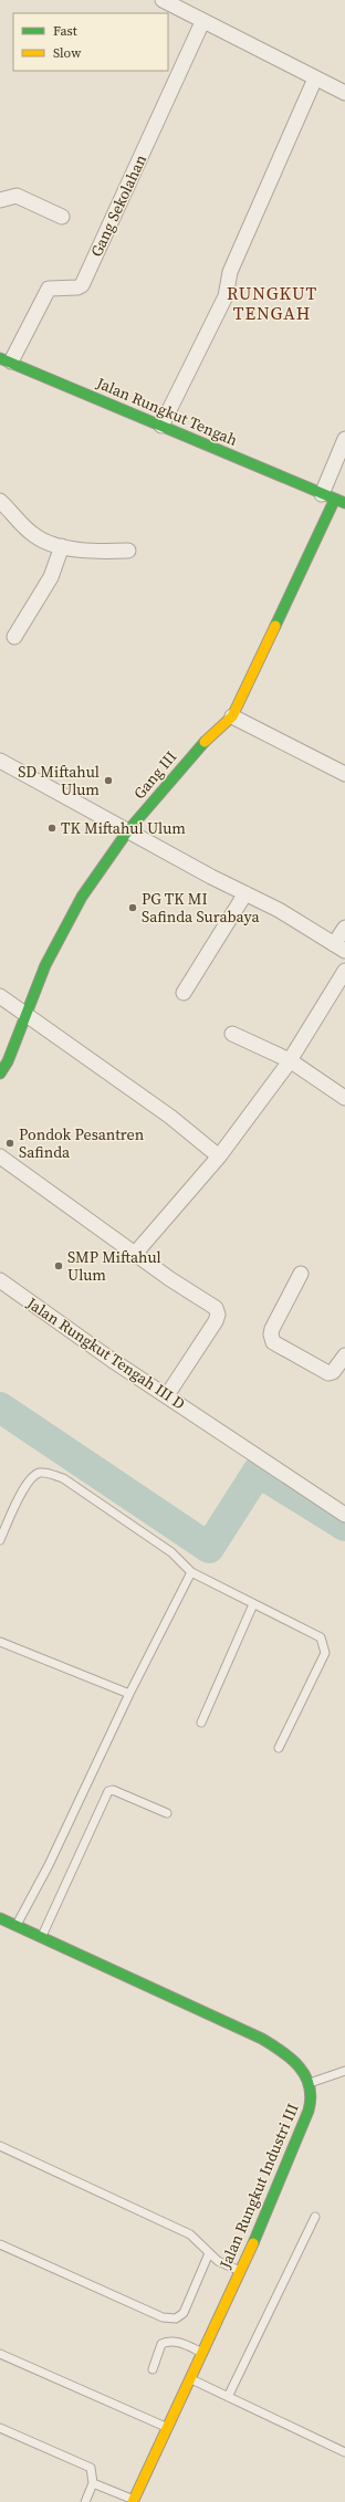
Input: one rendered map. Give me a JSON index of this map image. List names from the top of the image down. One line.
{"streets":{"street":["Gang Sekolahan","Jalan Rungkut Tengah","Gang III","Jalan Rungkut Tengah III D","Jalan Rungkut Industri III"]},"crossings":[["Gang Sekolahan","Jalan Rungkut Tengah"],["Jalan Rungkut Tengah","Gang III"]],"districts":["RUNGKUT TENGAH"],"places":["SD Miftahul Ulum","TK Miftahul Ulum","PG TK MI Safinda Surabaya","Pondok Pesantren Safinda","SMP Miftahul Ulum"],"legend":["Fast","Slow"]}
